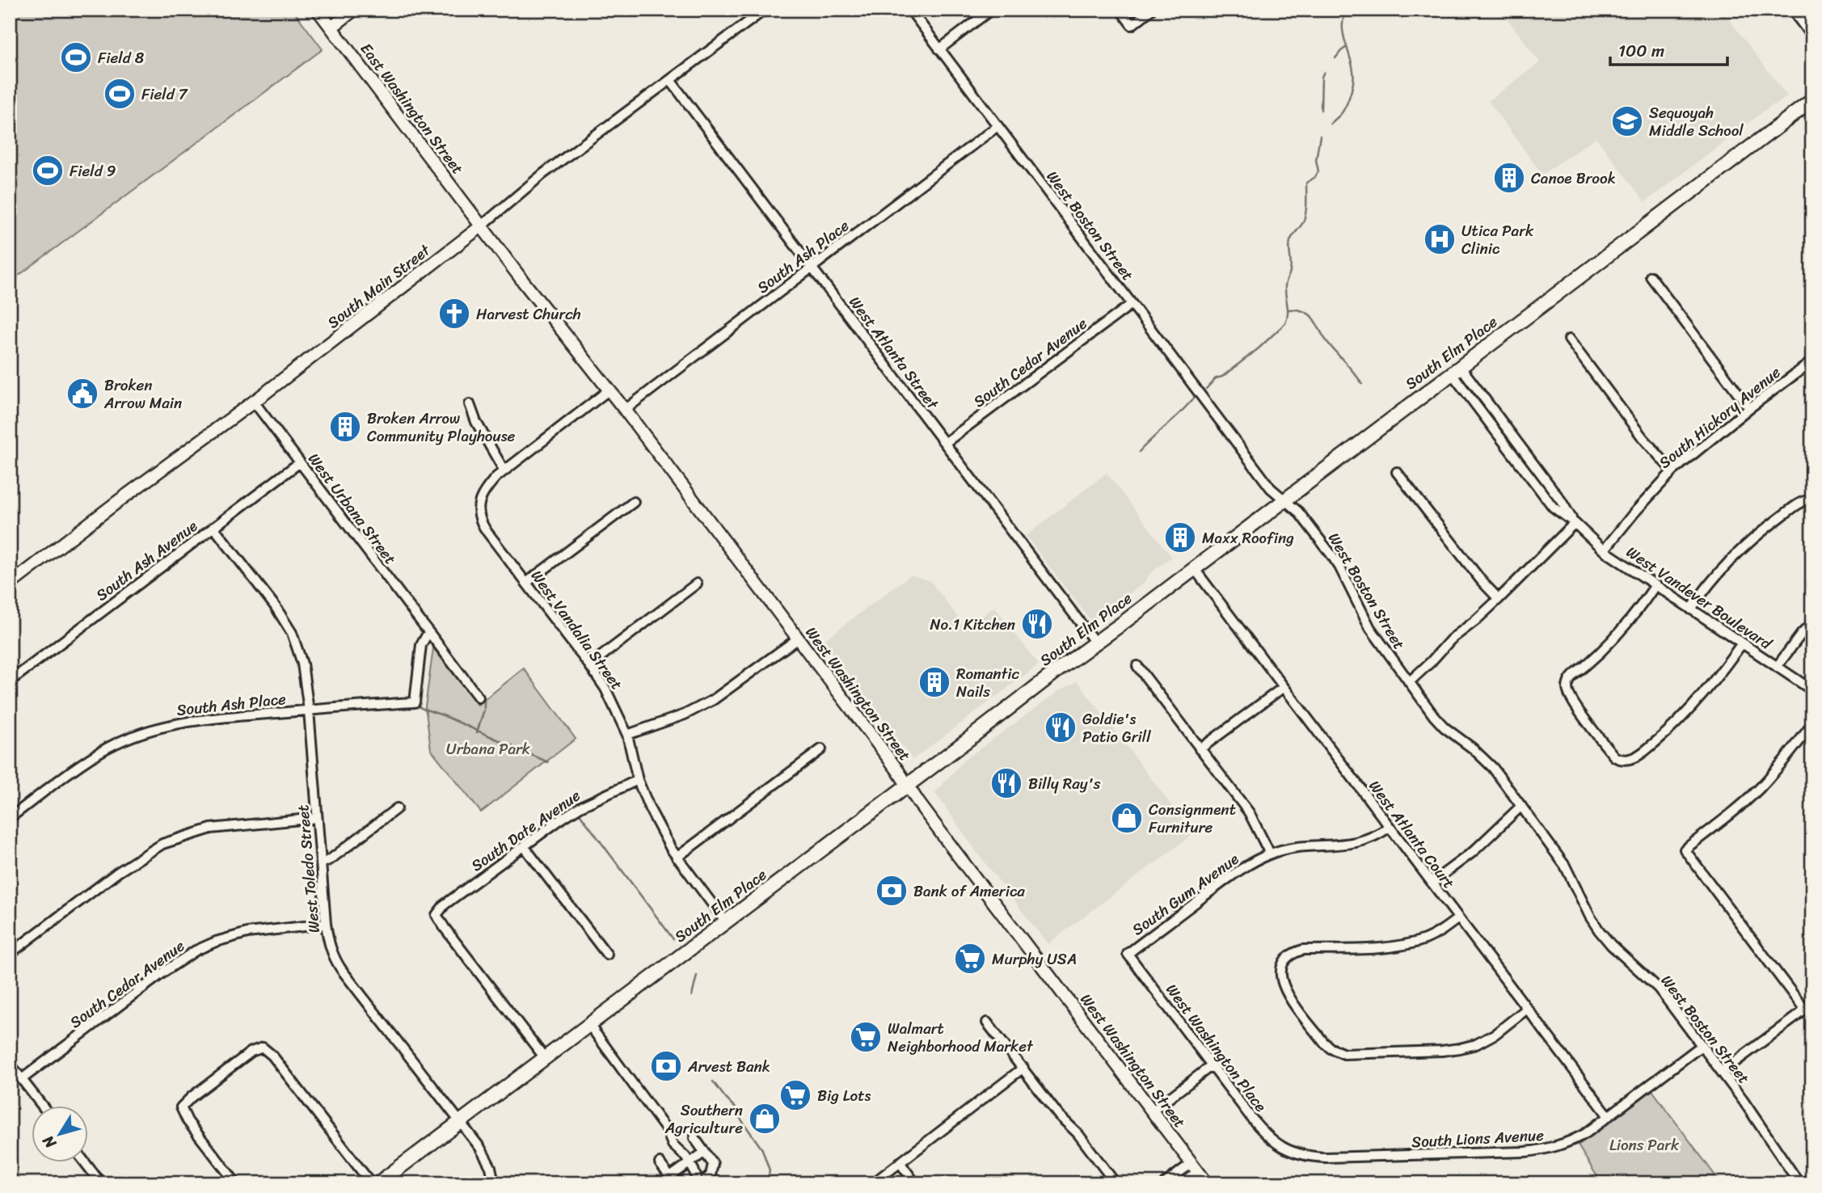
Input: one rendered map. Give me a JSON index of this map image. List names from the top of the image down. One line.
{"streets":{"main road":["East Washington Street","South Main Street","South Elm Place","West Washington Street"],"street":["West Boston Street","South Ash Place","West Atlanta Street","South Cedar Avenue","South Hickory Avenue","West Urbana Street","South Ash Avenue","West Vandever Boulevard","West Vandalia Street","South Date Avenue","West Atlanta Court","West Toledo Street","South Gum Avenue","West Washington Place","South Lions Avenue"]},"crossings":[["East Washington Street","South Main Street"],["East Washington Street","West Washington Street"],["West Boston Street","South Ash Place"],["West Boston Street","South Elm Place"],["West Boston Street","South Cedar Avenue"],["West Boston Street","South Lions Avenue"],["South Ash Place","West Atlanta Street"],["South Ash Place","West Urbana Street"],["South Ash Place","West Washington Street"],["South Ash Place","West Toledo Street"],["South Main Street","West Atlanta Street"],["South Main Street","West Urbana Street"],["South Main Street","West Washington Street"],["West Atlanta Street","South Elm Place"],["West Atlanta Street","South Cedar Avenue"],["South Elm Place","West Vandever Boulevard"],["South Elm Place","West Vandalia Street"],["South Elm Place","West Washington Street"],["South Elm Place","South Date Avenue"],["South Elm Place","West Atlanta Court"],["South Elm Place","West Toledo Street"],["South Cedar Avenue","West Toledo Street"],["South Hickory Avenue","West Vandever Boulevard"],["West Urbana Street","South Ash Avenue"],["South Ash Avenue","West Toledo Street"],["West Vandalia Street","South Date Avenue"],["West Atlanta Court","South Gum Avenue"],["West Atlanta Court","South Lions Avenue"],["South Gum Avenue","West Washington Place"],["West Washington Place","South Lions Avenue"]],"parks":["Urbana Park","Lions Park"],"places":{"sports":["Field 8","Field 7","Field 9"],"school or university":["Sequoyah Middle School"],"building":["Canoe Brook","Broken Arrow Community Playhouse","Maxx Roofing","Romantic Nails"],"hospital":["Utica Park Clinic"],"church":["Harvest Church"],"public building":["Broken Arrow Main"],"restaurant":["No.1 Kitchen","Goldie's Patio Grill","Billy Ray's"],"shop":["Consignment Furniture","Southern Agriculture"],"bank":["Bank of America","Arvest Bank"],"supermarket":["Murphy USA","Walmart Neighborhood Market","Big Lots"]},"scale_bar":"100 m","north":"bottom left"}
